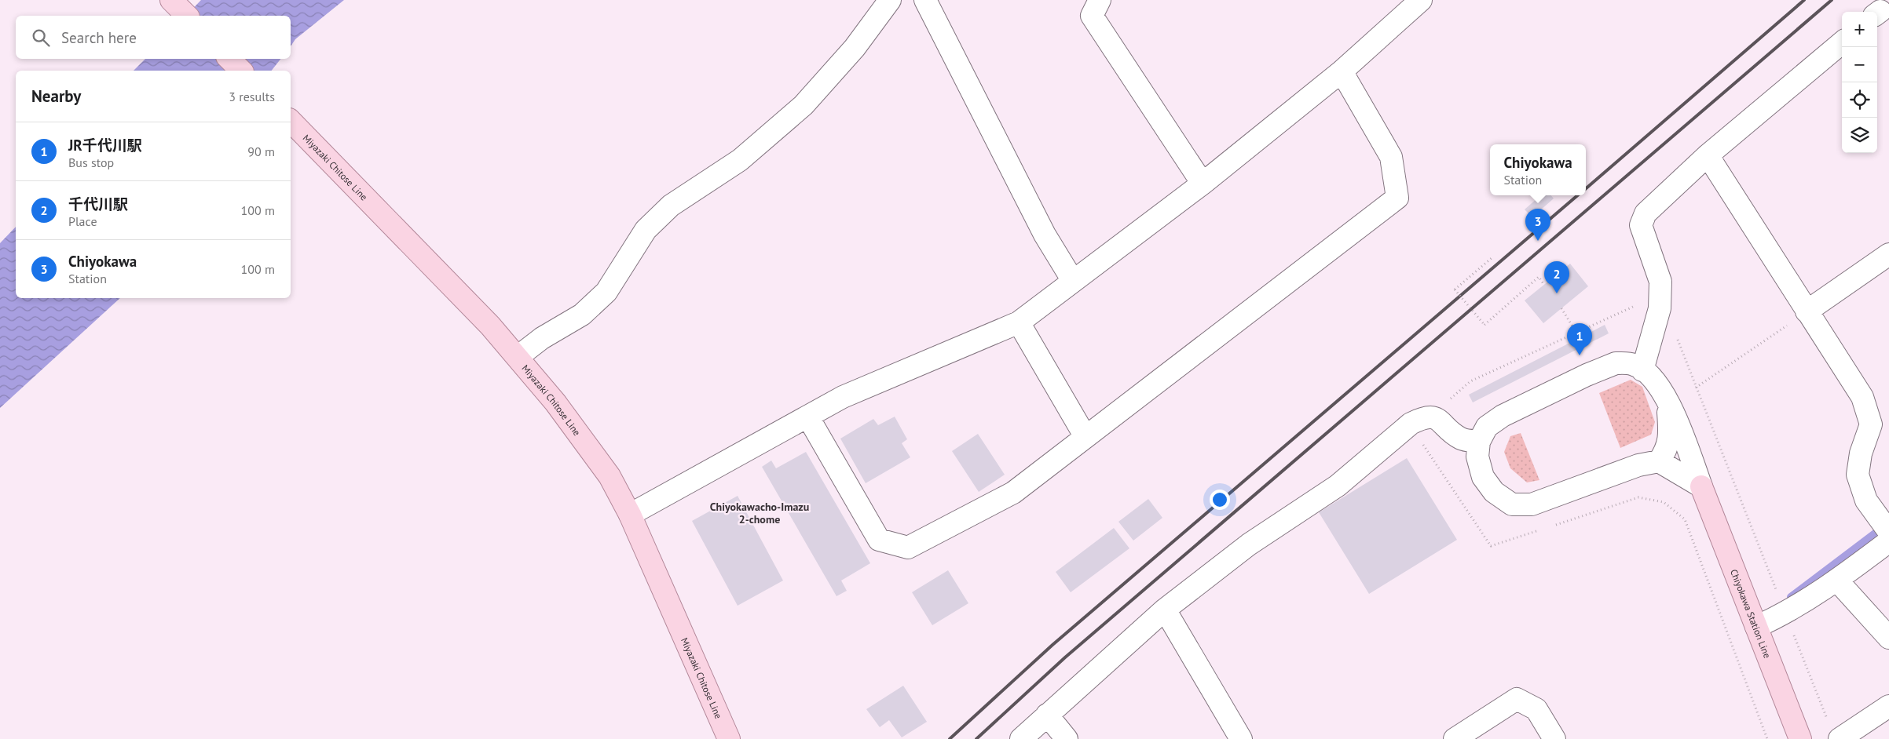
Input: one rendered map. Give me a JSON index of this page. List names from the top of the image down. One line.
{"streets":{"main road":["Miyazaki Chitose Line","Chiyokawa Station Line"]},"districts":["Chiyokawacho-Imazu 2-chome"],"page":{"map_buttons":["+","−"],"search":"Search here","heading":["Nearby","3 results"],"list":[{"mark":"1","name":"JR千代川駅","note":"Bus stop","value":"90 m"},{"mark":"2","name":"千代川駅","note":"Place","value":"100 m"},{"mark":"3","name":"Chiyokawa","note":"Station","value":"100 m"}],"popup":["Chiyokawa","Station"],"pins":["3","2","1"]}}
